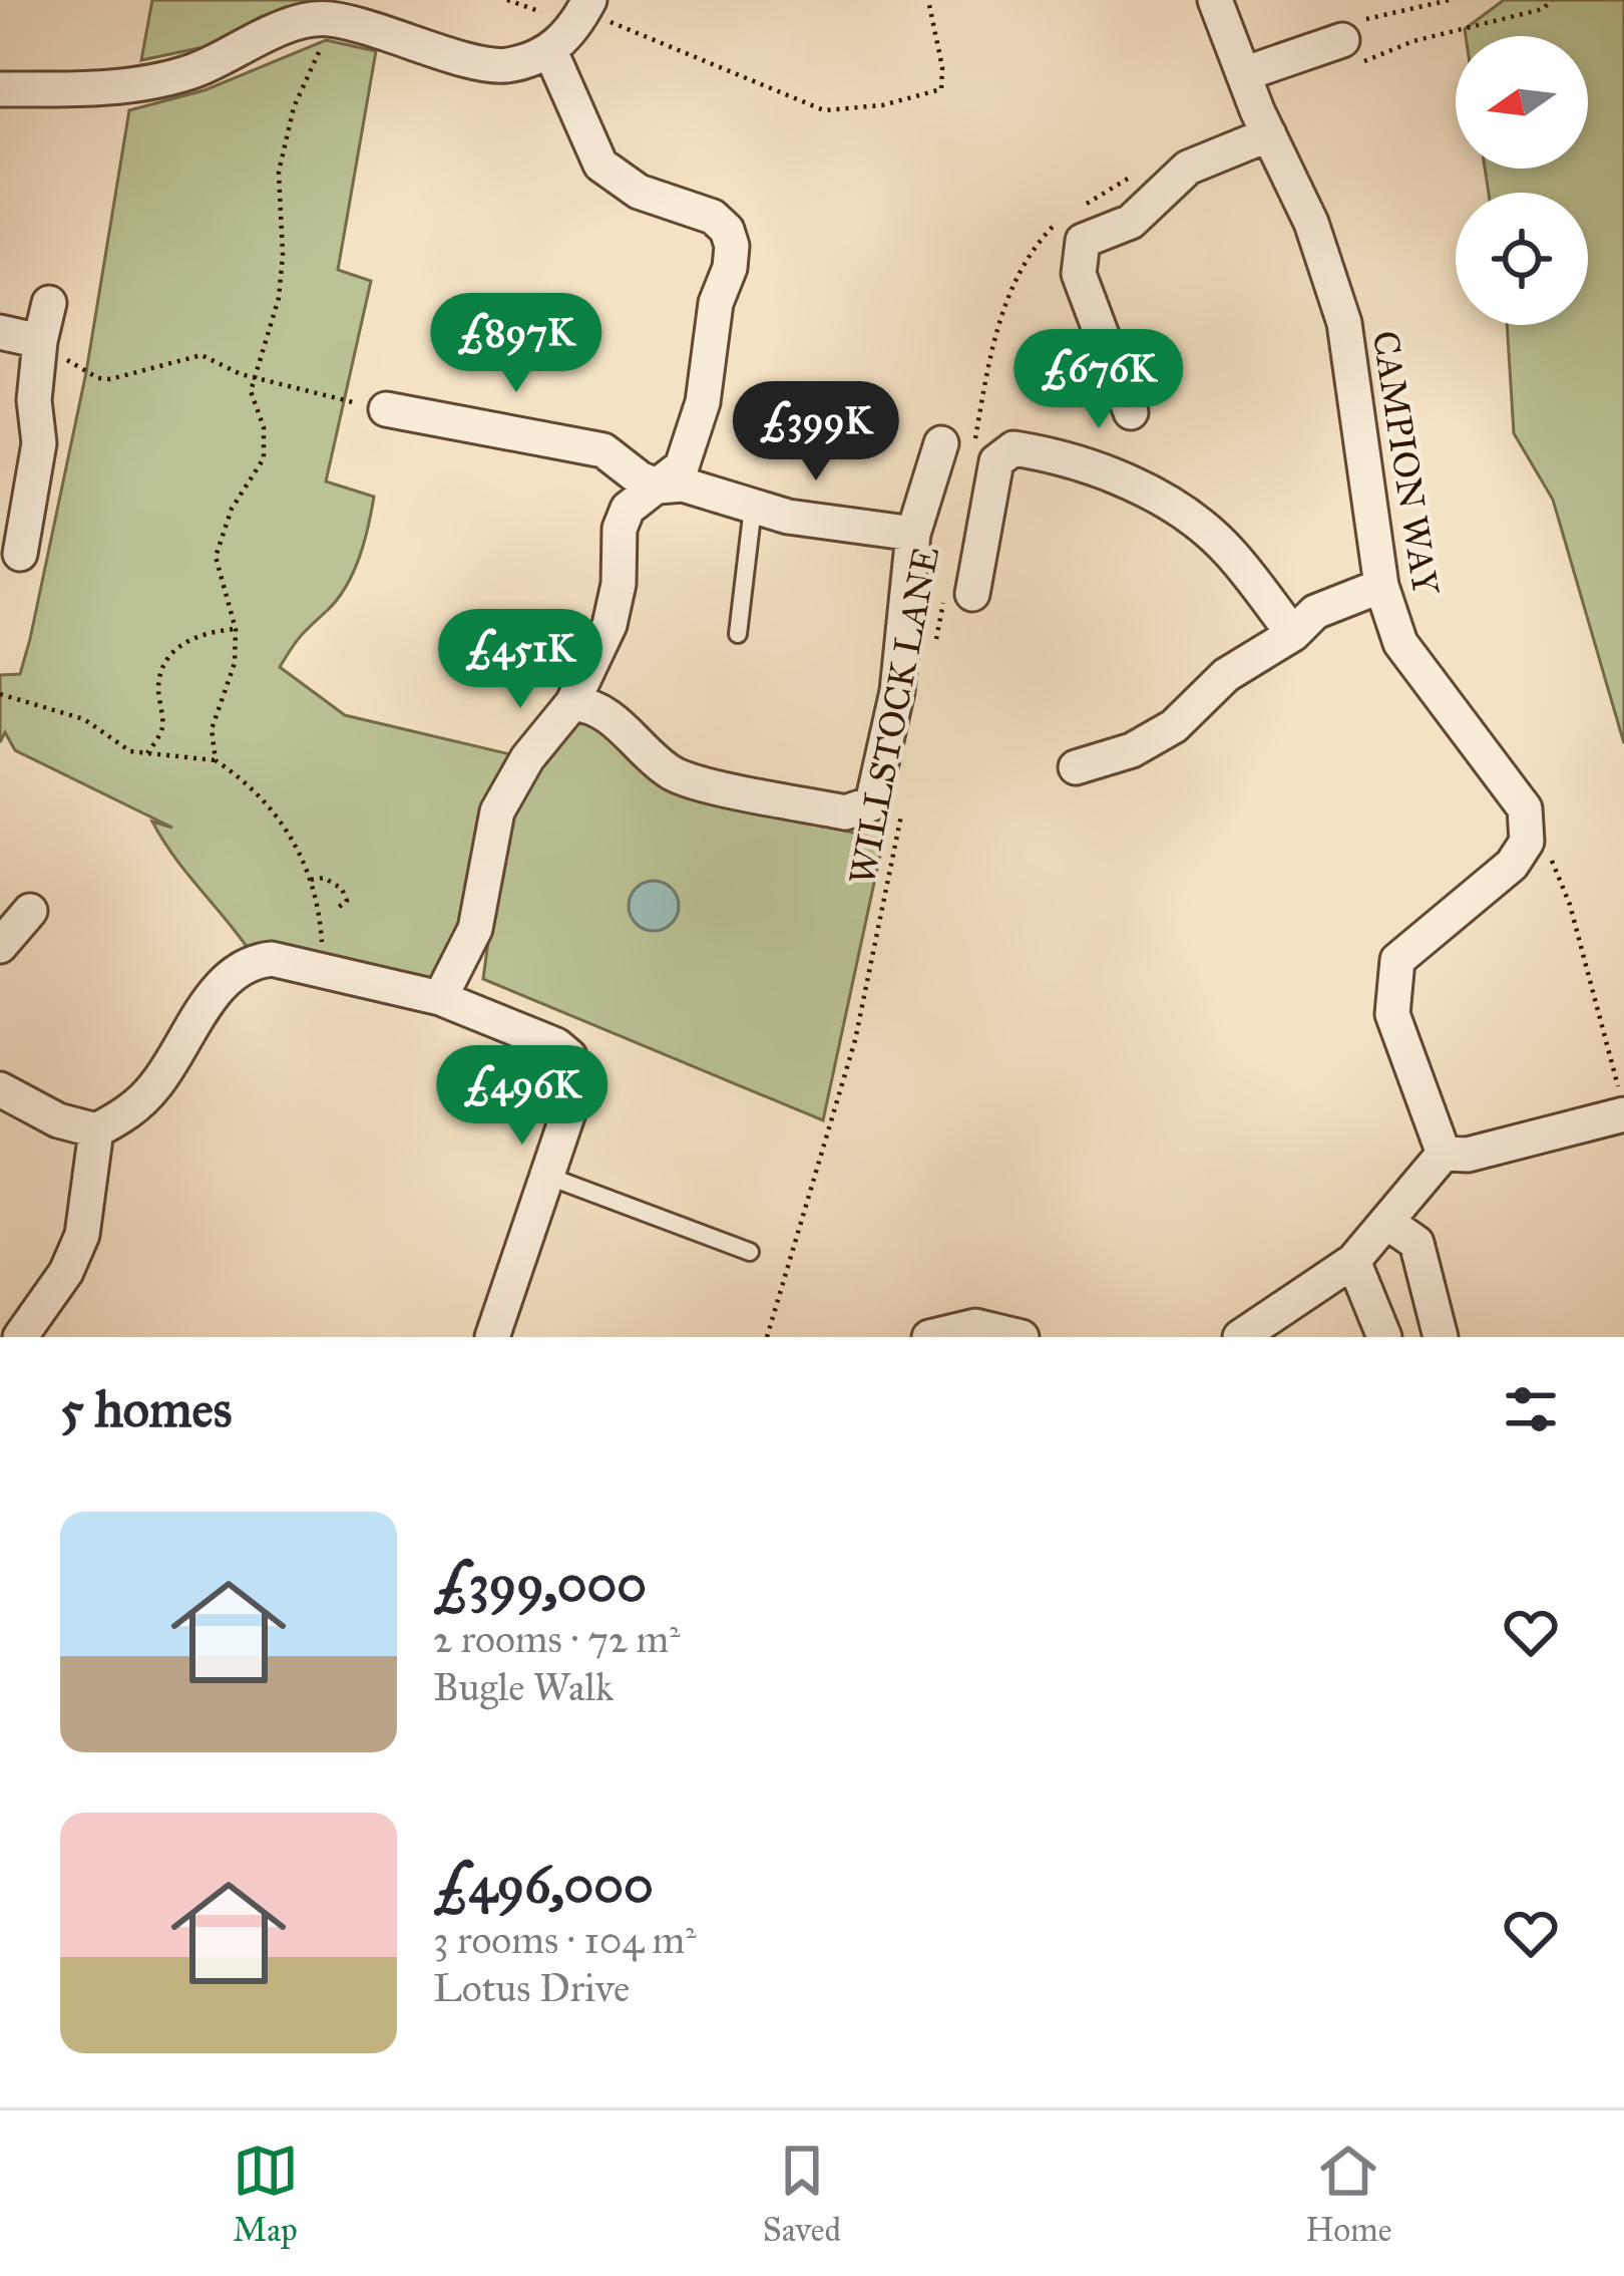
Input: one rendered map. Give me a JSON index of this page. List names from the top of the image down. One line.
{"streets":{"street":["CAMPION WAY"],"path":["WILLSTOCK LANE"]},"north":"left","page":{"price":["£897K","£676K","£399K","£451K","£496K"],"heading":"5 homes","list":[{"name":"£399,000","note":"2 rooms · 72 m² · Bugle Walk"},{"name":"£496,000","note":"3 rooms · 104 m² · Lotus Drive"}],"tabs":["Map","Saved","Home"]}}
